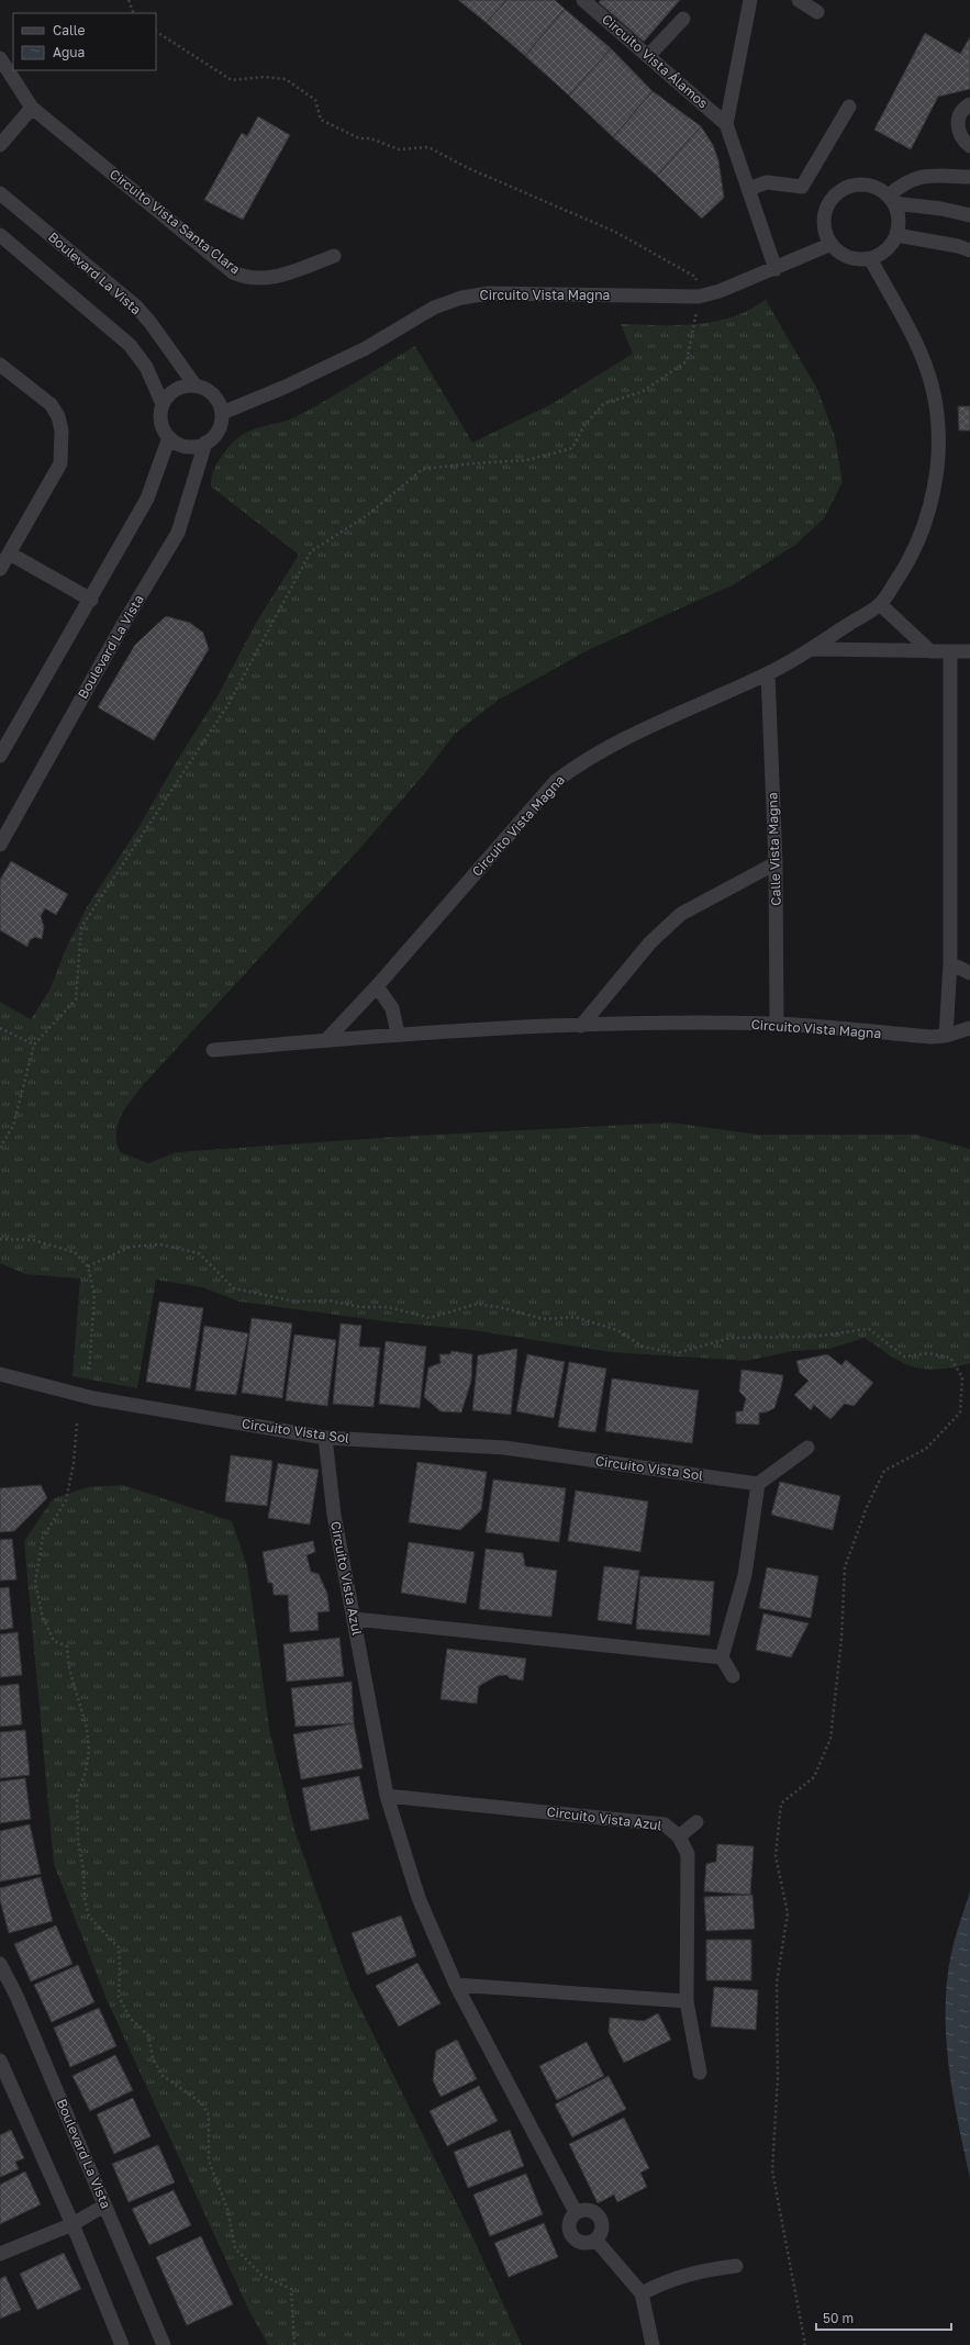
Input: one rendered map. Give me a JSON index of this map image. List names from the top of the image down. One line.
{"streets":{"street":["Circuito Vista Álamos","Circuito Vista Santa Clara","Boulevard La Vista","Circuito Vista Magna","Calle Vista Magna","Circuito Vista Sol","Circuito Vista Azul"]},"crossings":[["Circuito Vista Álamos","Circuito Vista Magna"],["Boulevard La Vista","Circuito Vista Magna"],["Circuito Vista Magna","Calle Vista Magna"],["Circuito Vista Sol","Circuito Vista Azul"]],"legend":["Calle","Agua"],"scale_bar":"50 m"}
